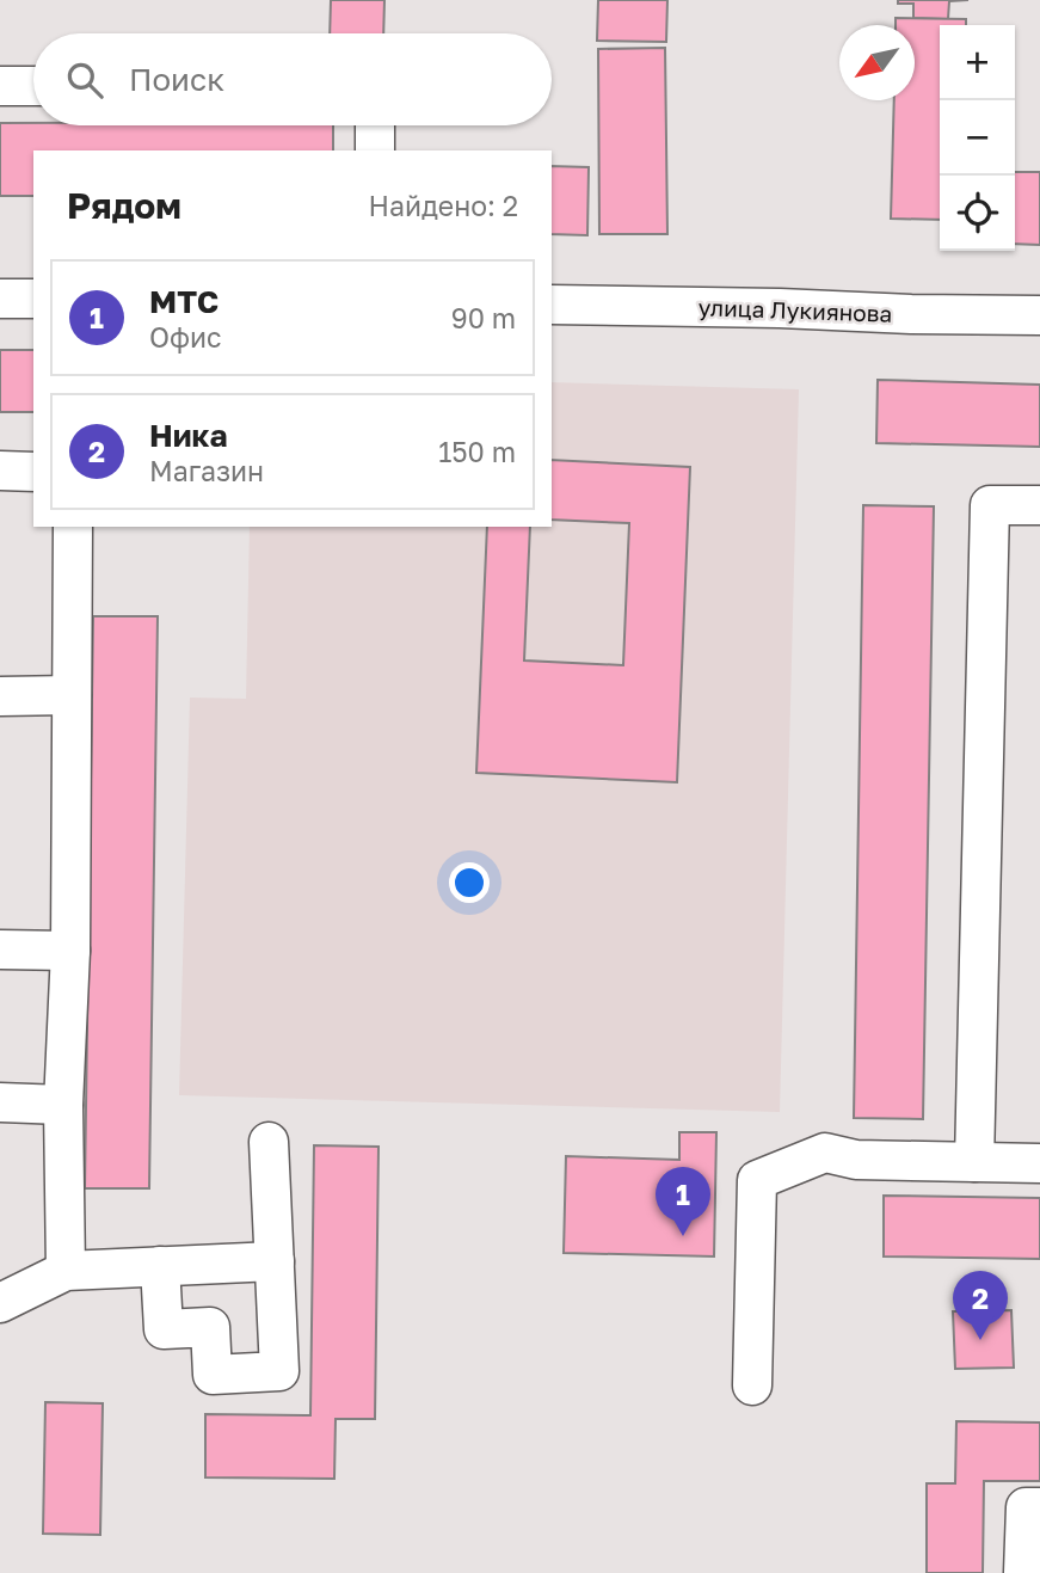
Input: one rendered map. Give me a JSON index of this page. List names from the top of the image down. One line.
{"streets":{"street":["улица Лукиянова"]},"north":"bottom left","page":{"map_buttons":["+","−"],"search":"Поиск","heading":["Рядом","Найдено: 2"],"list":[{"mark":"1","name":"МТС","note":"Офис","value":"90 m"},{"mark":"2","name":"Ника","note":"Магазин","value":"150 m"}],"pins":["1","2"]}}
